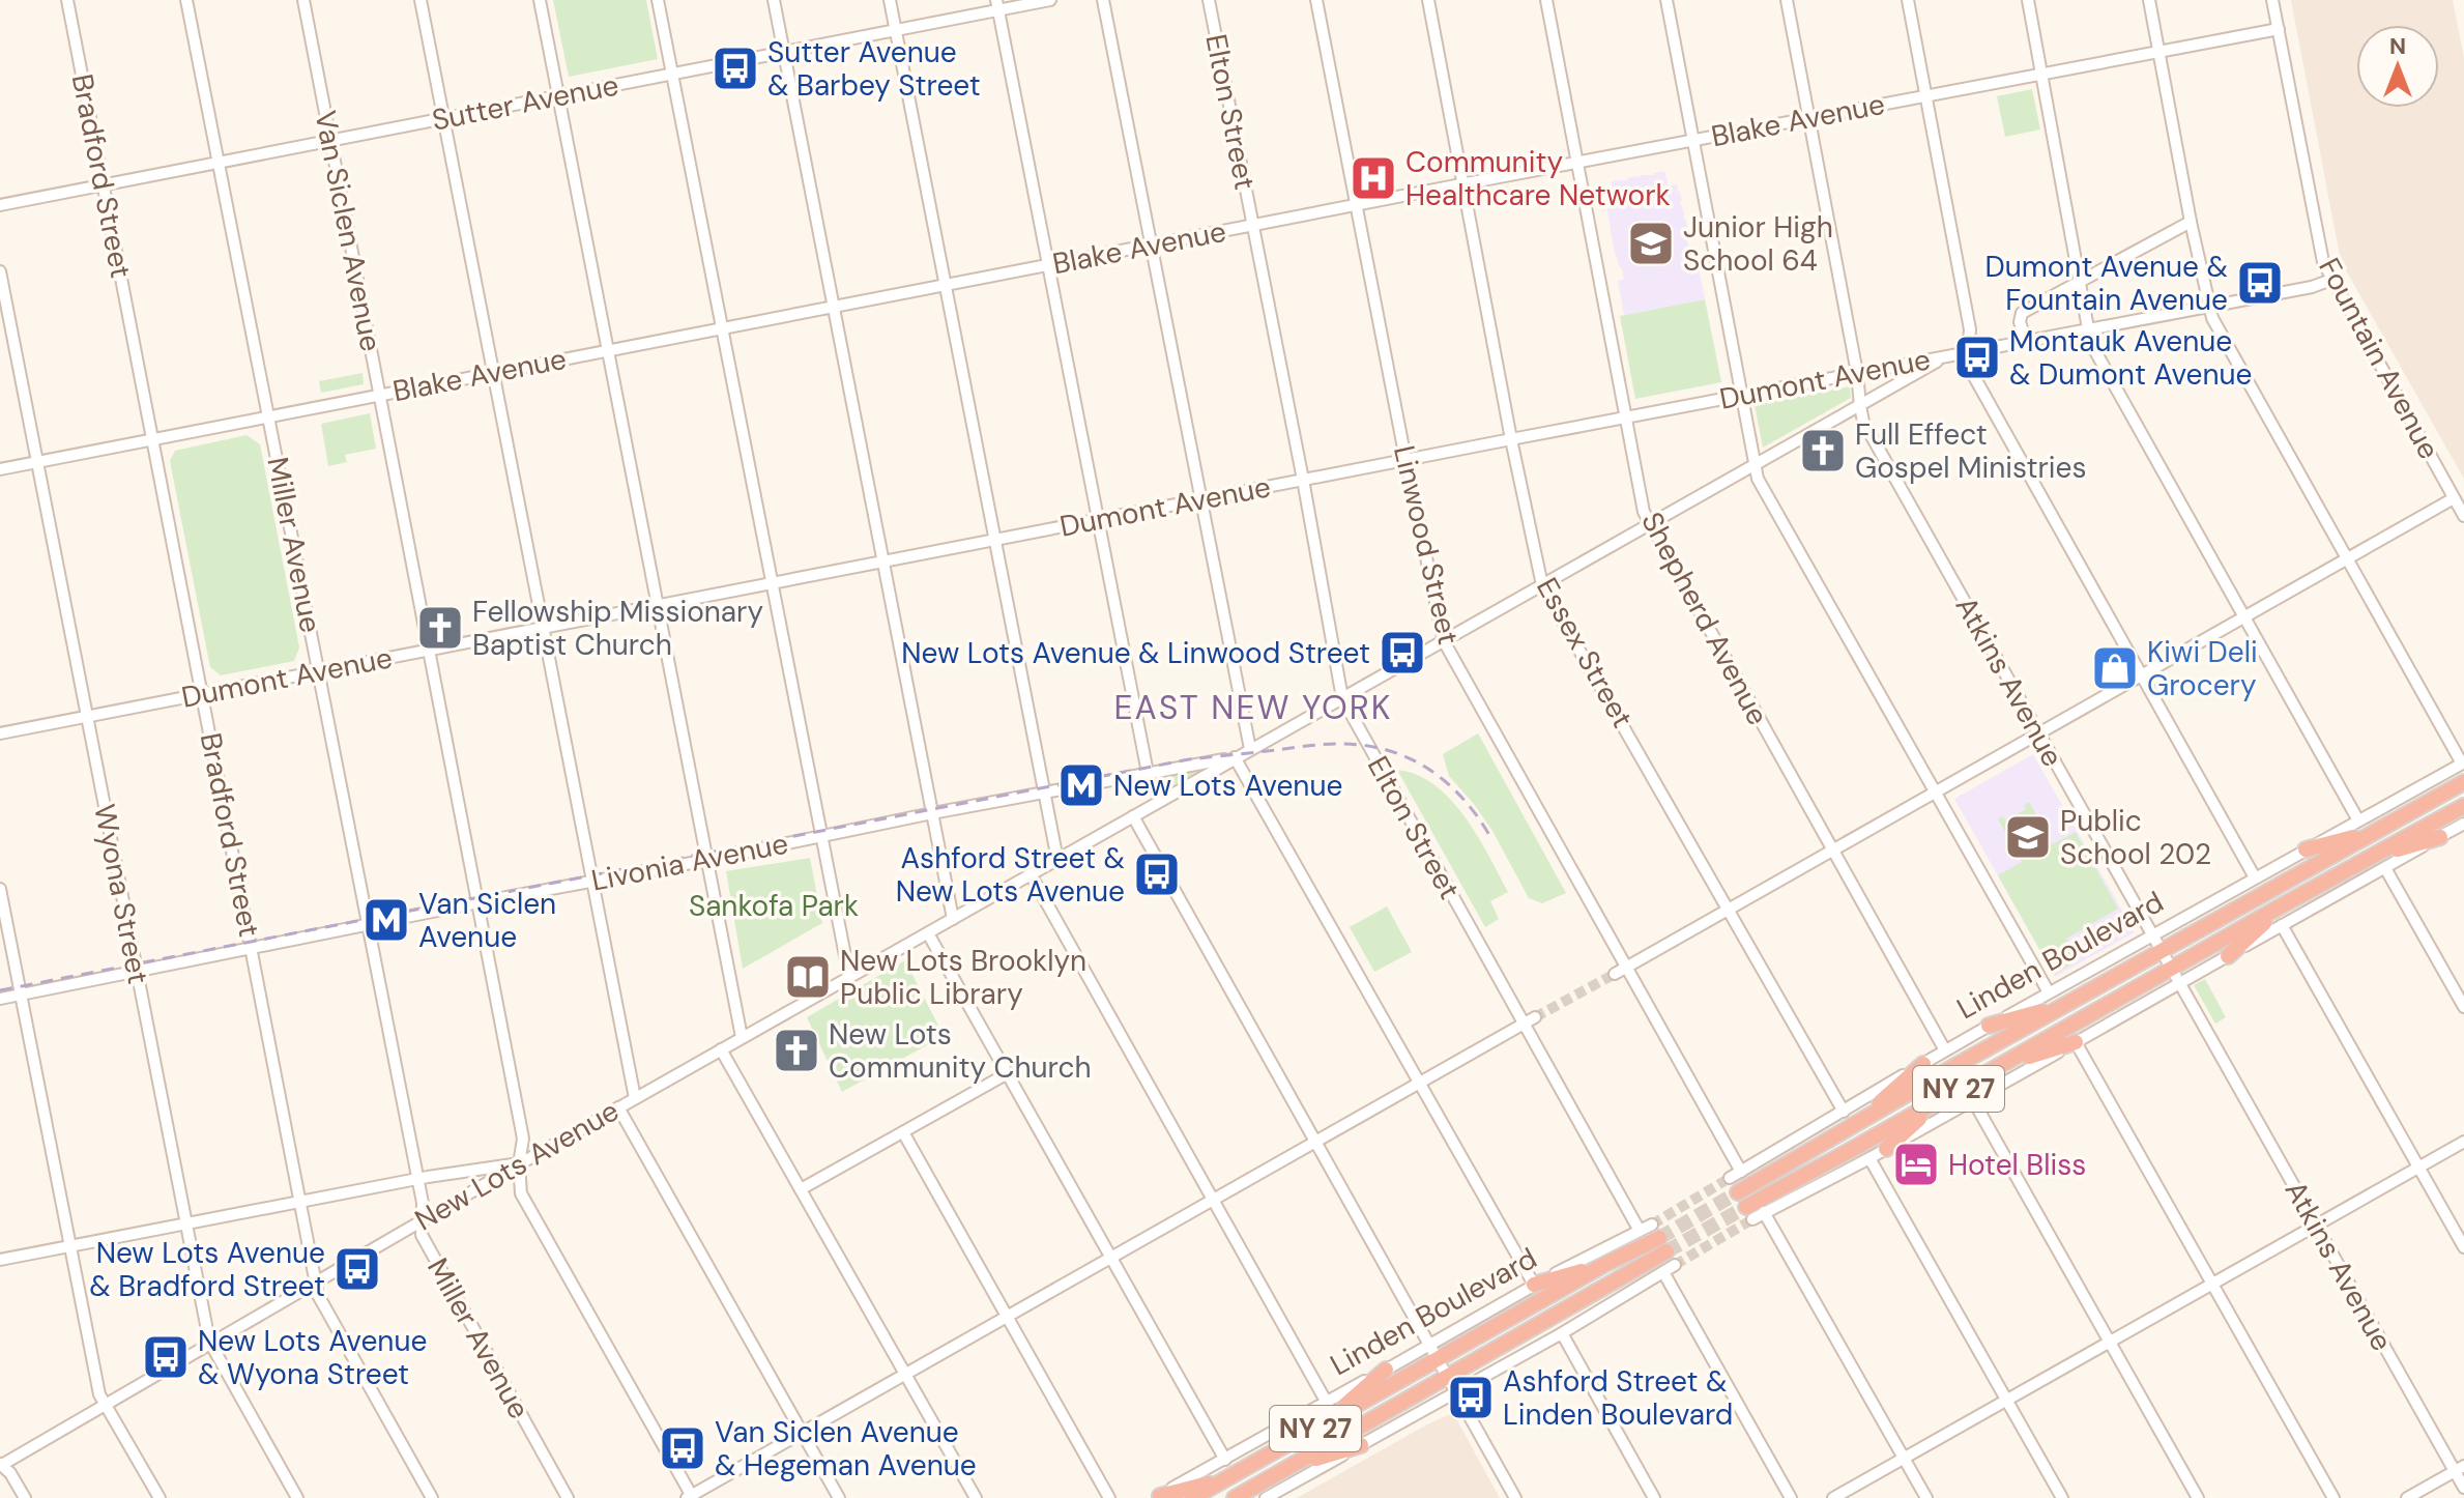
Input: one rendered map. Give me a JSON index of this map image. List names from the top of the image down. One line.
{"streets":{"highway":["Linden Boulevard","NY 27"],"street":["Sutter Avenue","Elton Street","Blake Avenue","Bradford Street","Van Siclen Avenue","Fountain Avenue","Dumont Avenue","Miller Avenue","Linwood Street","Shepherd Avenue","Essex Street","Atkins Avenue","Livonia Avenue","Wyona Street","New Lots Avenue"]},"crossings":[["Sutter Avenue","Bradford Street"],["Sutter Avenue","Van Siclen Avenue"],["Sutter Avenue","Miller Avenue"],["Elton Street","Blake Avenue"],["Elton Street","Dumont Avenue"],["Elton Street","Linden Boulevard"],["Elton Street","New Lots Avenue"],["Blake Avenue","Bradford Street"],["Blake Avenue","Van Siclen Avenue"],["Blake Avenue","Fountain Avenue"],["Blake Avenue","Miller Avenue"],["Blake Avenue","Linwood Street"],["Blake Avenue","Shepherd Avenue"],["Blake Avenue","Essex Street"],["Blake Avenue","Atkins Avenue"],["Blake Avenue","Wyona Street"],["Bradford Street","Dumont Avenue"],["Bradford Street","Livonia Avenue"],["Bradford Street","New Lots Avenue"],["Van Siclen Avenue","Dumont Avenue"],["Van Siclen Avenue","Livonia Avenue"],["Van Siclen Avenue","New Lots Avenue"],["Fountain Avenue","Dumont Avenue"],["Dumont Avenue","Miller Avenue"],["Dumont Avenue","Linwood Street"],["Dumont Avenue","Shepherd Avenue"],["Dumont Avenue","Essex Street"],["Dumont Avenue","Atkins Avenue"],["Dumont Avenue","Wyona Street"],["Dumont Avenue","New Lots Avenue"],["Miller Avenue","Livonia Avenue"],["Miller Avenue","New Lots Avenue"],["Linwood Street","Linden Boulevard"],["Linwood Street","New Lots Avenue"],["Shepherd Avenue","Linden Boulevard"],["Shepherd Avenue","New Lots Avenue"],["Essex Street","Linden Boulevard"],["Essex Street","New Lots Avenue"],["Atkins Avenue","Linden Boulevard"],["Atkins Avenue","NY 27"],["Atkins Avenue","New Lots Avenue"],["Livonia Avenue","Wyona Street"],["Livonia Avenue","New Lots Avenue"],["Wyona Street","New Lots Avenue"],["Linden Boulevard","NY 27"]],"districts":["EAST NEW YORK"],"parks":["Sankofa Park"],"places":{"bus stop":["Sutter Avenue & Barbey Street","Dumont Avenue & Fountain Avenue","Montauk Avenue & Dumont Avenue","New Lots Avenue & Linwood Street","Ashford Street & New Lots Avenue","New Lots Avenue & Bradford Street","New Lots Avenue & Wyona Street","Ashford Street & Linden Boulevard","Van Siclen Avenue & Hegeman Avenue"],"hospital":["Community Healthcare Network"],"school or university":["Junior High School 64","Public School 202"],"church":["Full Effect Gospel Ministries","Fellowship Missionary Baptist Church","New Lots Community Church"],"shop":["Kiwi Deli Grocery"],"metro station":["New Lots Avenue","Van Siclen Avenue"],"library":["New Lots Brooklyn Public Library"],"hotel":["Hotel Bliss"]},"north":"top"}
